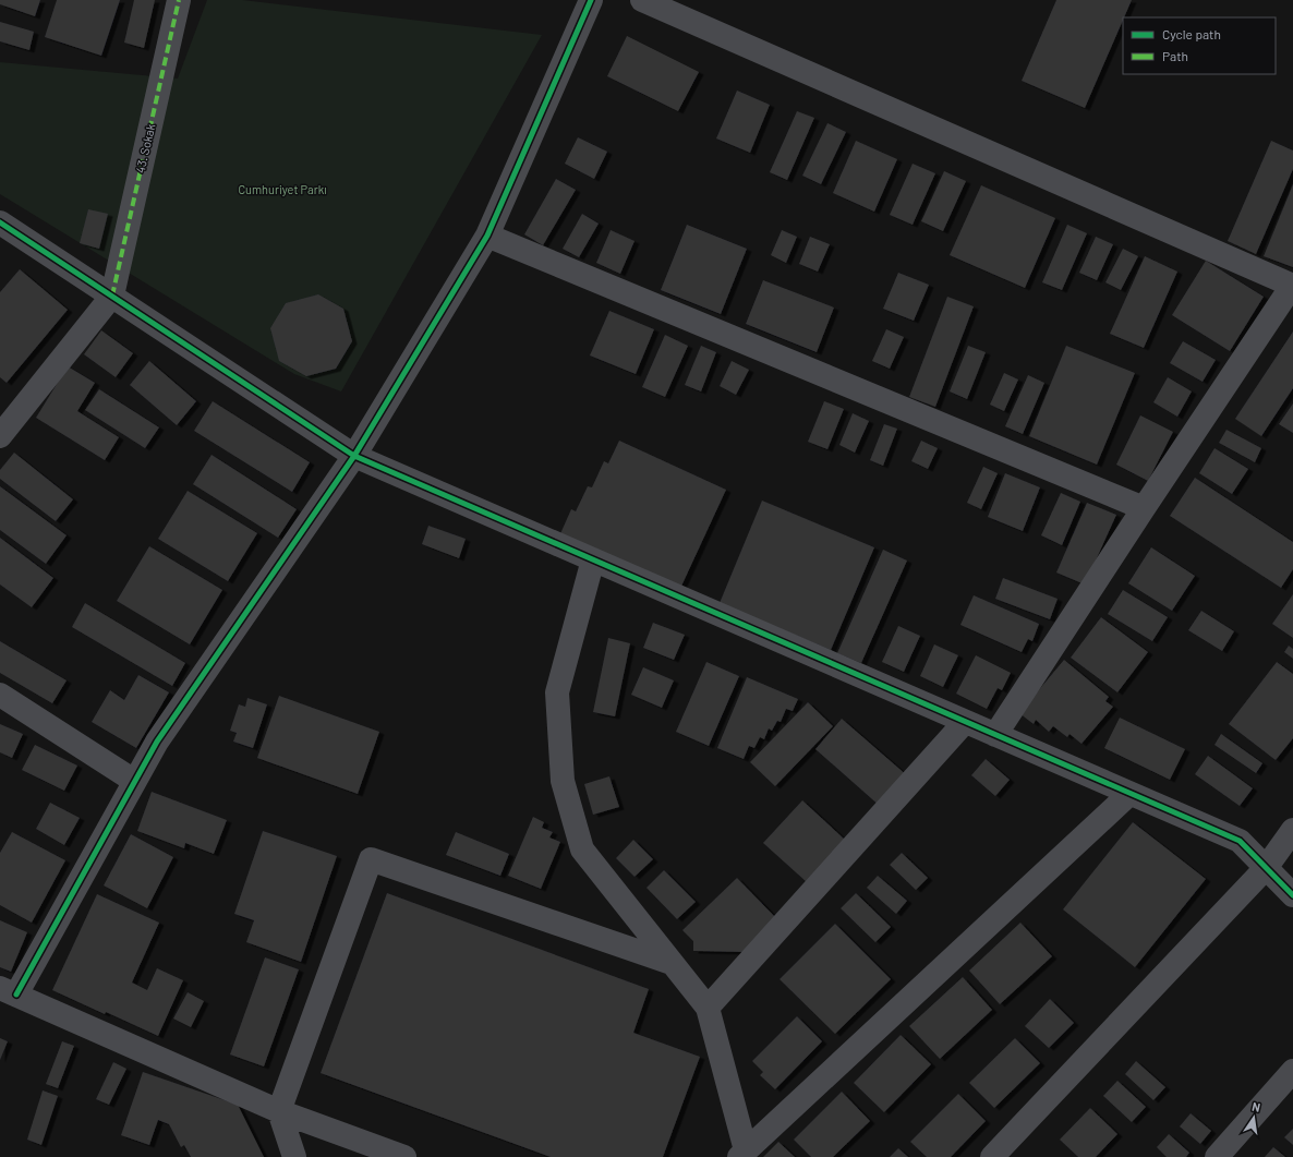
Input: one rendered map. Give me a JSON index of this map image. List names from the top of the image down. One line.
{"streets":{"street":["43. Sokak"]},"parks":["Cumhuriyet Parkı"],"legend":["Cycle path","Path"],"north":"top"}
